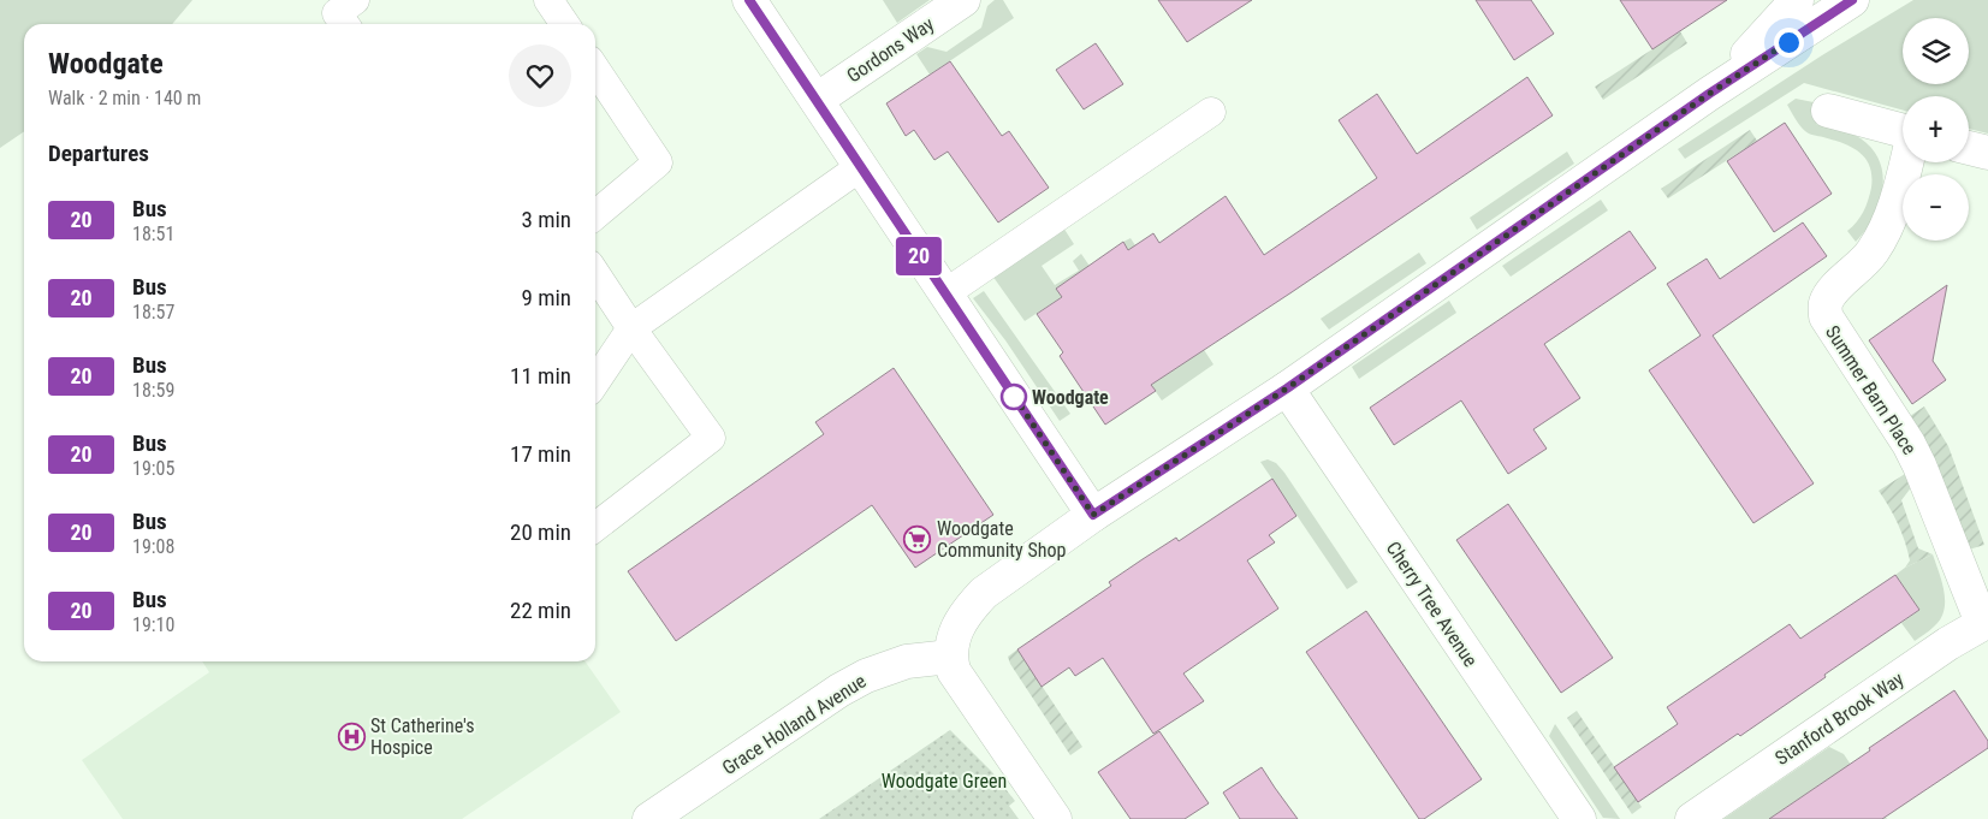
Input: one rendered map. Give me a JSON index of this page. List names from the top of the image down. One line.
{"streets":{"street":["Gordons Way","Summer Barn Place","Cherry Tree Avenue","Stanford Brook Way","Grace Holland Avenue"]},"crossings":[["Summer Barn Place","Stanford Brook Way"]],"parks":["Woodgate Green"],"places":{"other":["Woodgate"],"supermarket":["Woodgate Community Shop"],"hospital":["St Catherine's Hospice"]},"lines":["bus line 20"],"page":{"on_map":"20","map_buttons":["+","−"],"heading":[["Woodgate","Walk · 2 min · 140 m"],"Departures"],"list":[{"mark":"20","name":"Bus","note":"18:51","value":"3 min"},{"mark":"20","name":"Bus","note":"18:57","value":"9 min"},{"mark":"20","name":"Bus","note":"18:59","value":"11 min"},{"mark":"20","name":"Bus","note":"19:05","value":"17 min"},{"mark":"20","name":"Bus","note":"19:08","value":"20 min"},{"mark":"20","name":"Bus","note":"19:10","value":"22 min"}]}}
